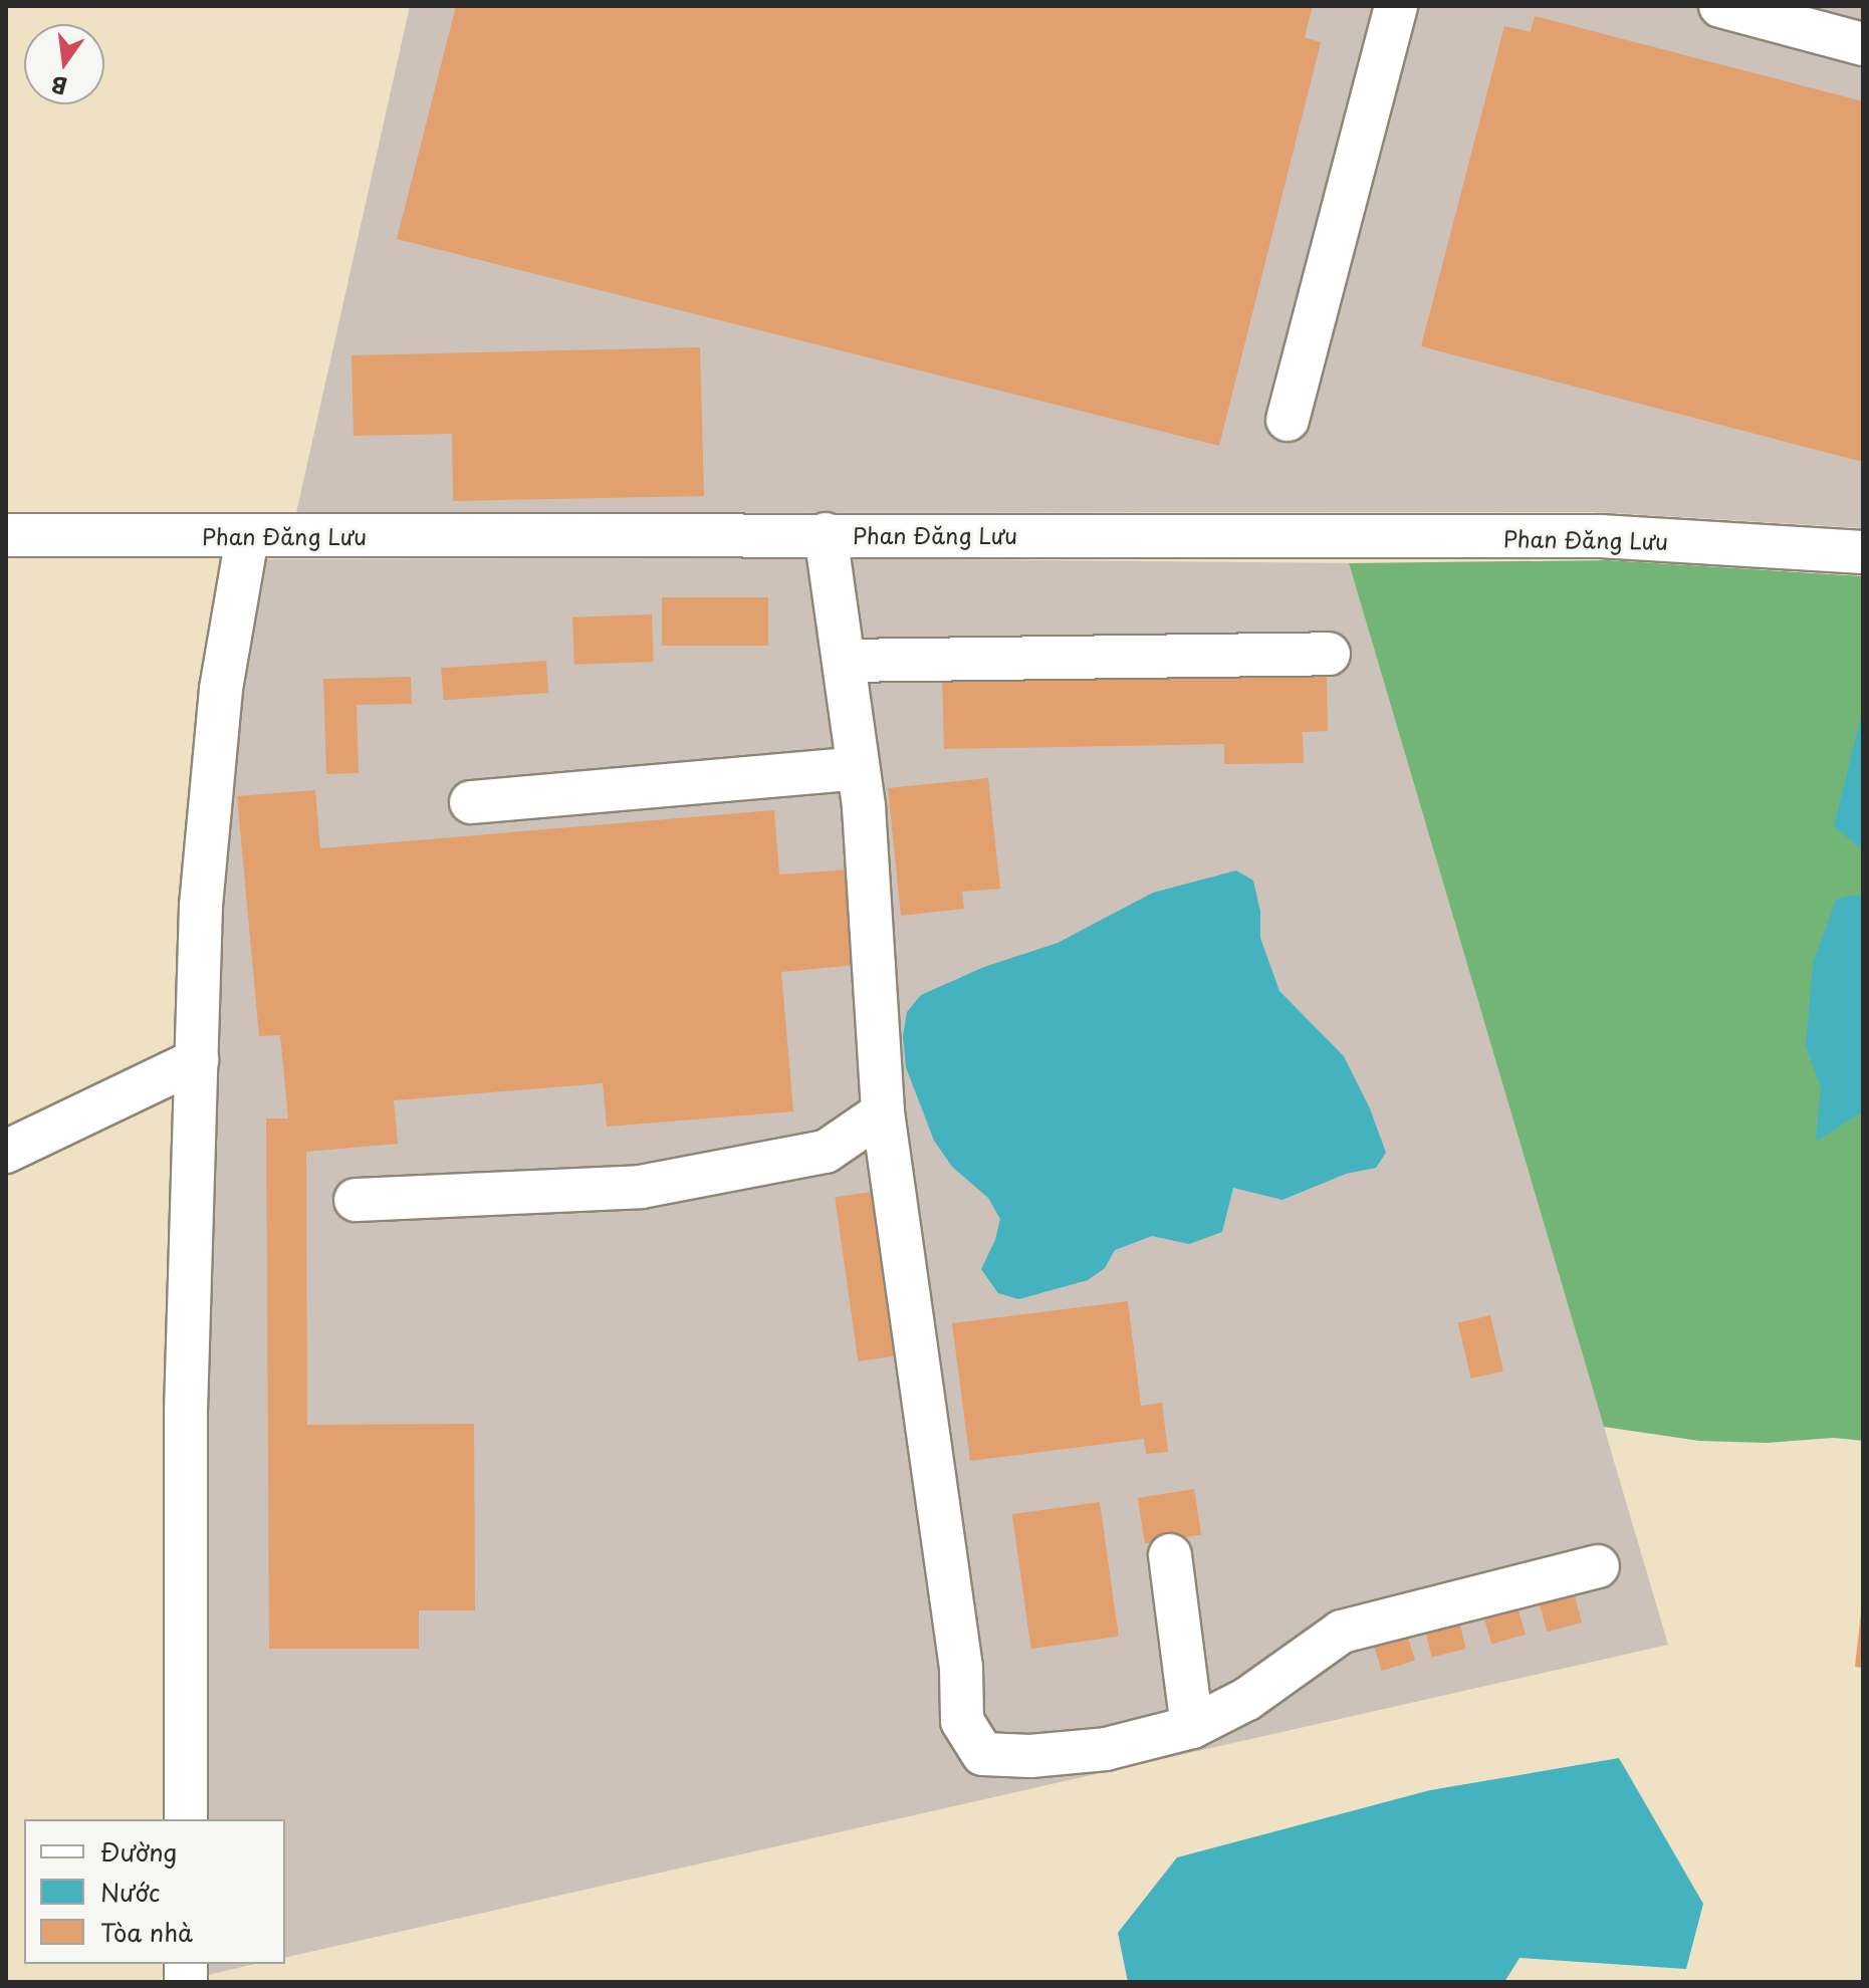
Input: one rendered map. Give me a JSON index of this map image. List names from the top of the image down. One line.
{"streets":{"street":["Phan Đăng Lưu"]},"legend":["Đường","Nước","Tòa nhà"],"north":"bottom"}
